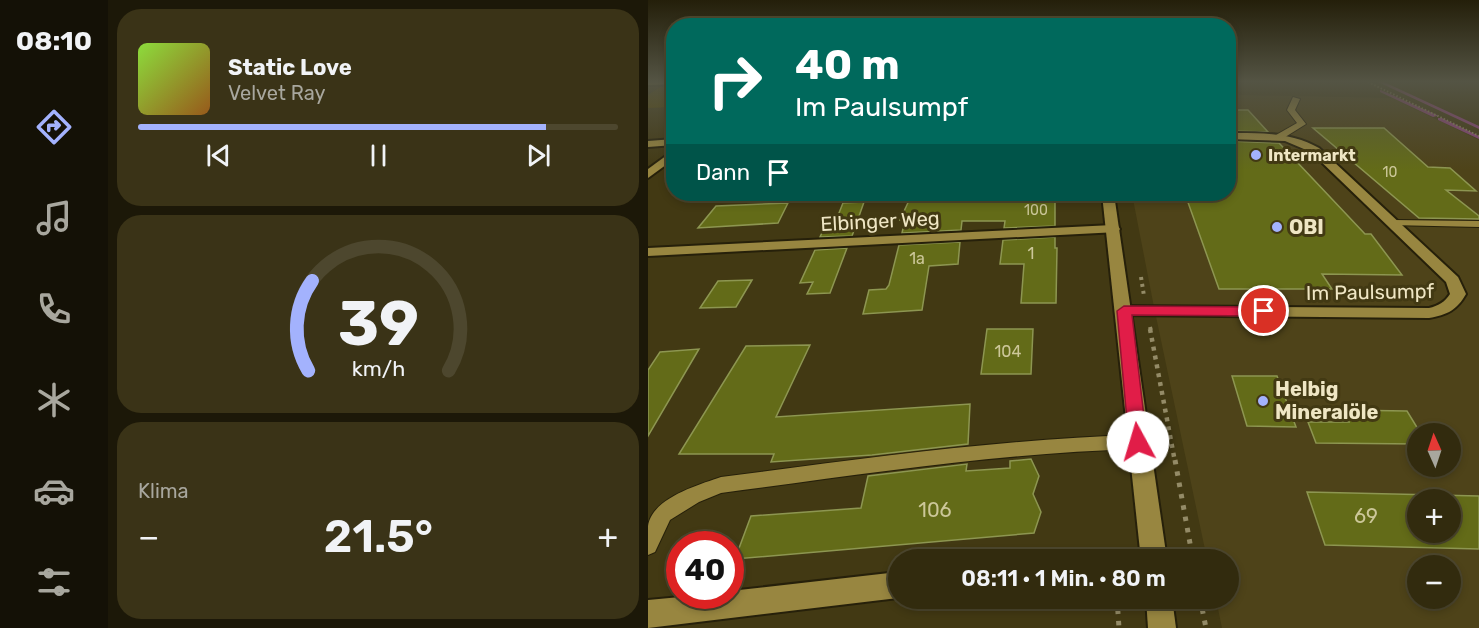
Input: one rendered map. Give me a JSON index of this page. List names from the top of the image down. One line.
{"streets":{"street":["Elbinger Weg","Im Paulsumpf"]},"places":["Intermarkt","OBI","Helbig Mineralöle"],"house_numbers":["10","100","1","1a","104","106","69"],"north":"top","page":{"tabs":"08:10","turn":["40 m","Im Paulsumpf"],"song":["Static Love","Velvet Ray"],"then":"Dann","tile":"Klima","map_buttons":["+","−"],"heat":["−","21.5°","+"],"limit":"40","trip":"08:11 · 1 Min. · 80 m","gauge":["39","km/h"]}}
